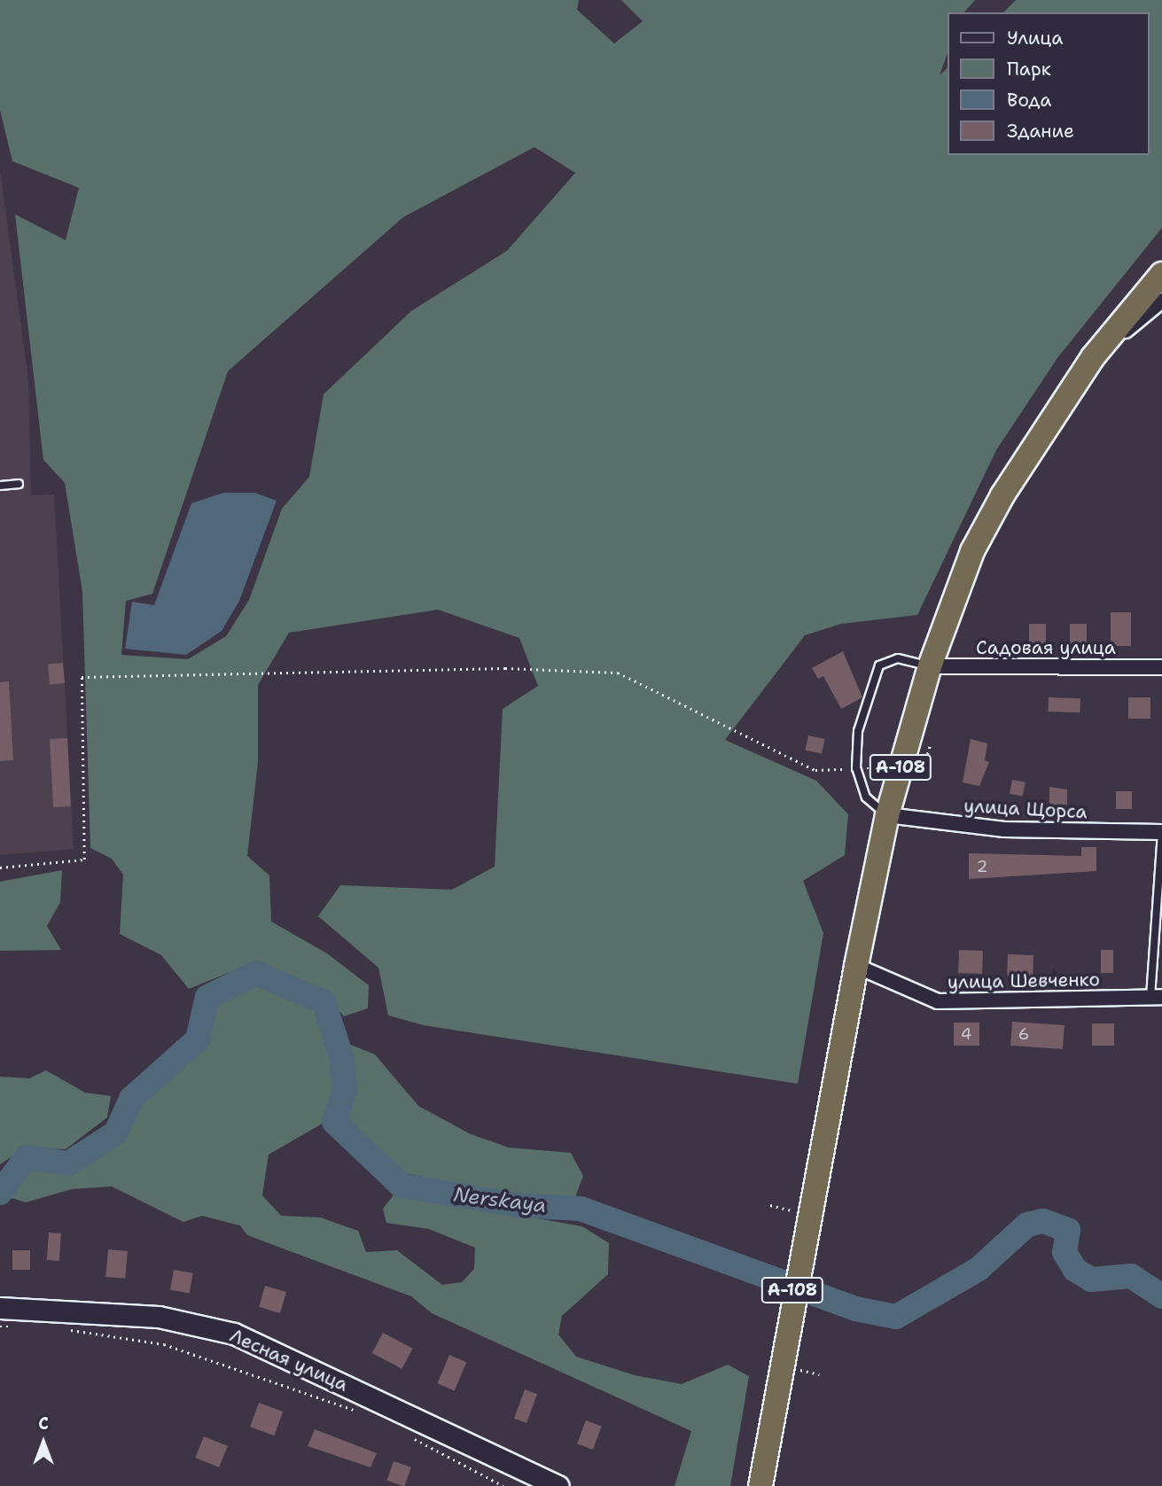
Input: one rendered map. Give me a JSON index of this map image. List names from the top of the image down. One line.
{"streets":{"highway":["А-108"],"main road":["Лесная улица"],"street":["Садовая улица","улица Щорса","улица Шевченко"]},"crossings":[["Садовая улица","А-108"],["А-108","улица Щорса"],["А-108","улица Шевченко"]],"water":["Nerskaya"],"house_numbers":["2","4","6"],"legend":["Улица","Парк","Вода","Здание"],"north":"top"}
